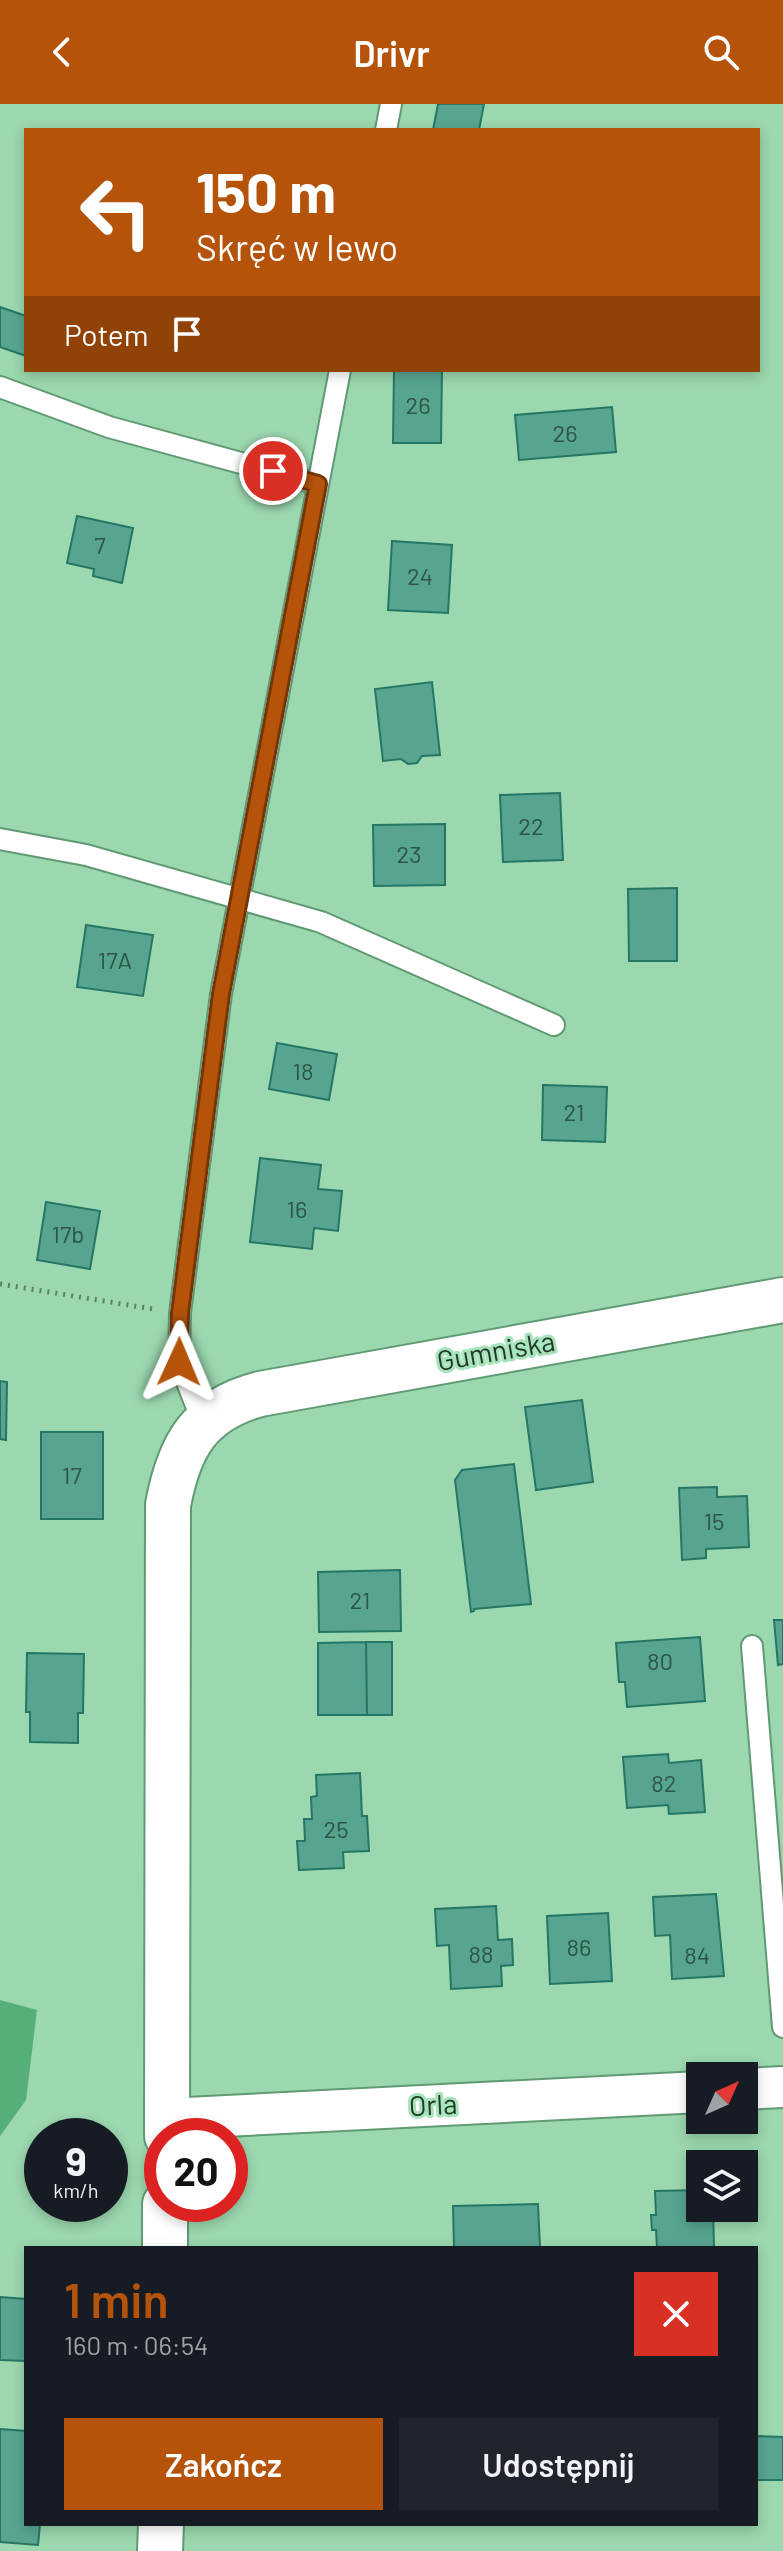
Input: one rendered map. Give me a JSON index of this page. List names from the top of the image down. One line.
{"streets":{"street":["Gumniska","Orla"]},"house_numbers":["26","26","7","24","22","23","17A","18","21","16","17b","17","15","21","80","82","25","86","88","84"],"north":"top right","page":{"header":"Drivr","turn":["150 m","Skręć w lewo"],"then":"Potem","speed":"9 km/h","limit":"20","heading":["1 min","160 m · 06:54"],"buttons":["Zakończ","Udostępnij"]}}
